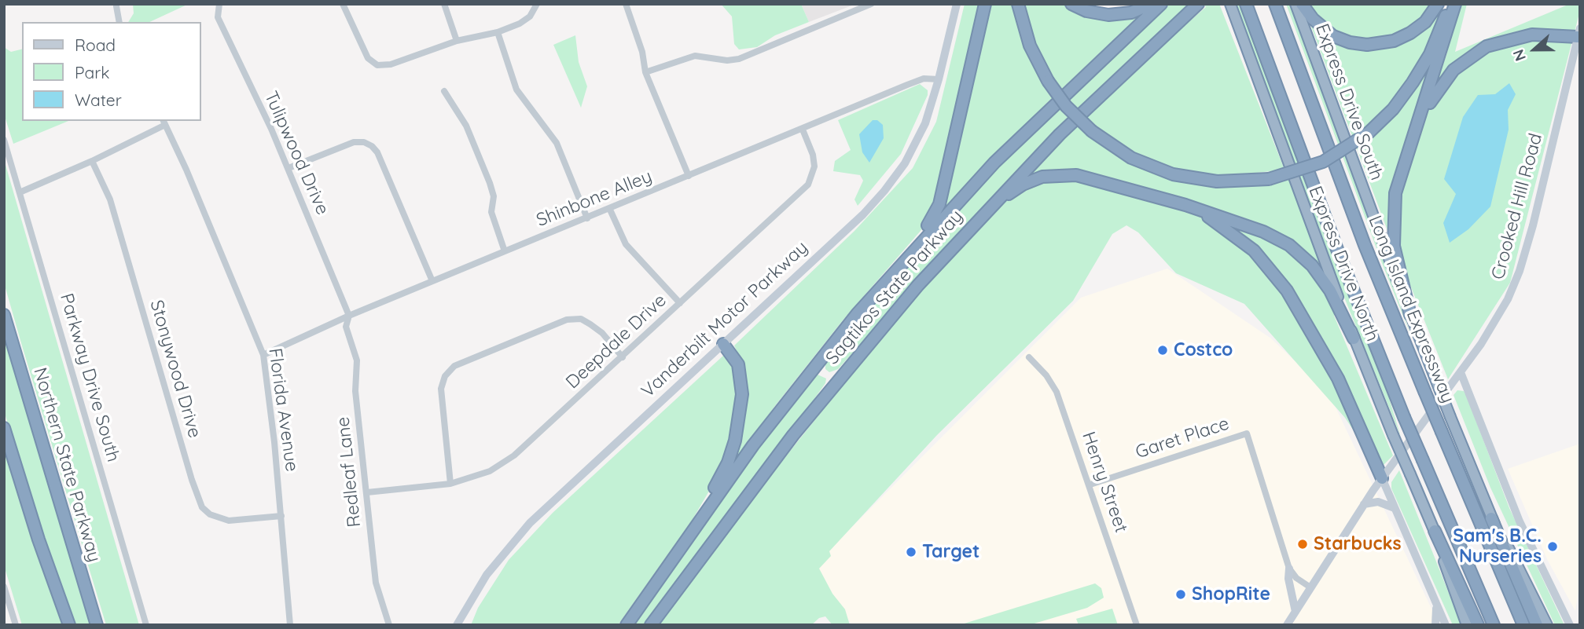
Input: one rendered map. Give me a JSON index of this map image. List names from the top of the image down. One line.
{"streets":{"highway":["Express Drive South","Express Drive North","Sagtikos State Parkway","Long Island Expressway","Northern State Parkway"],"main road":["Crooked Hill Road","Vanderbilt Motor Parkway"],"street":["Tulipwood Drive","Shinbone Alley","Deepdale Drive","Stonywood Drive","Parkway Drive South","Florida Avenue","Garet Place","Redleaf Lane","Henry Street"]},"crossings":[["Tulipwood Drive","Shinbone Alley"],["Tulipwood Drive","Redleaf Lane"],["Shinbone Alley","Vanderbilt Motor Parkway"],["Shinbone Alley","Deepdale Drive"],["Shinbone Alley","Florida Avenue"],["Shinbone Alley","Redleaf Lane"],["Deepdale Drive","Redleaf Lane"],["Stonywood Drive","Florida Avenue"],["Garet Place","Henry Street"]],"places":["Costco","Starbucks","Sam's B.C. Nurseries","Target","ShopRite"],"legend":["Road","Park","Water"],"north":"left"}
